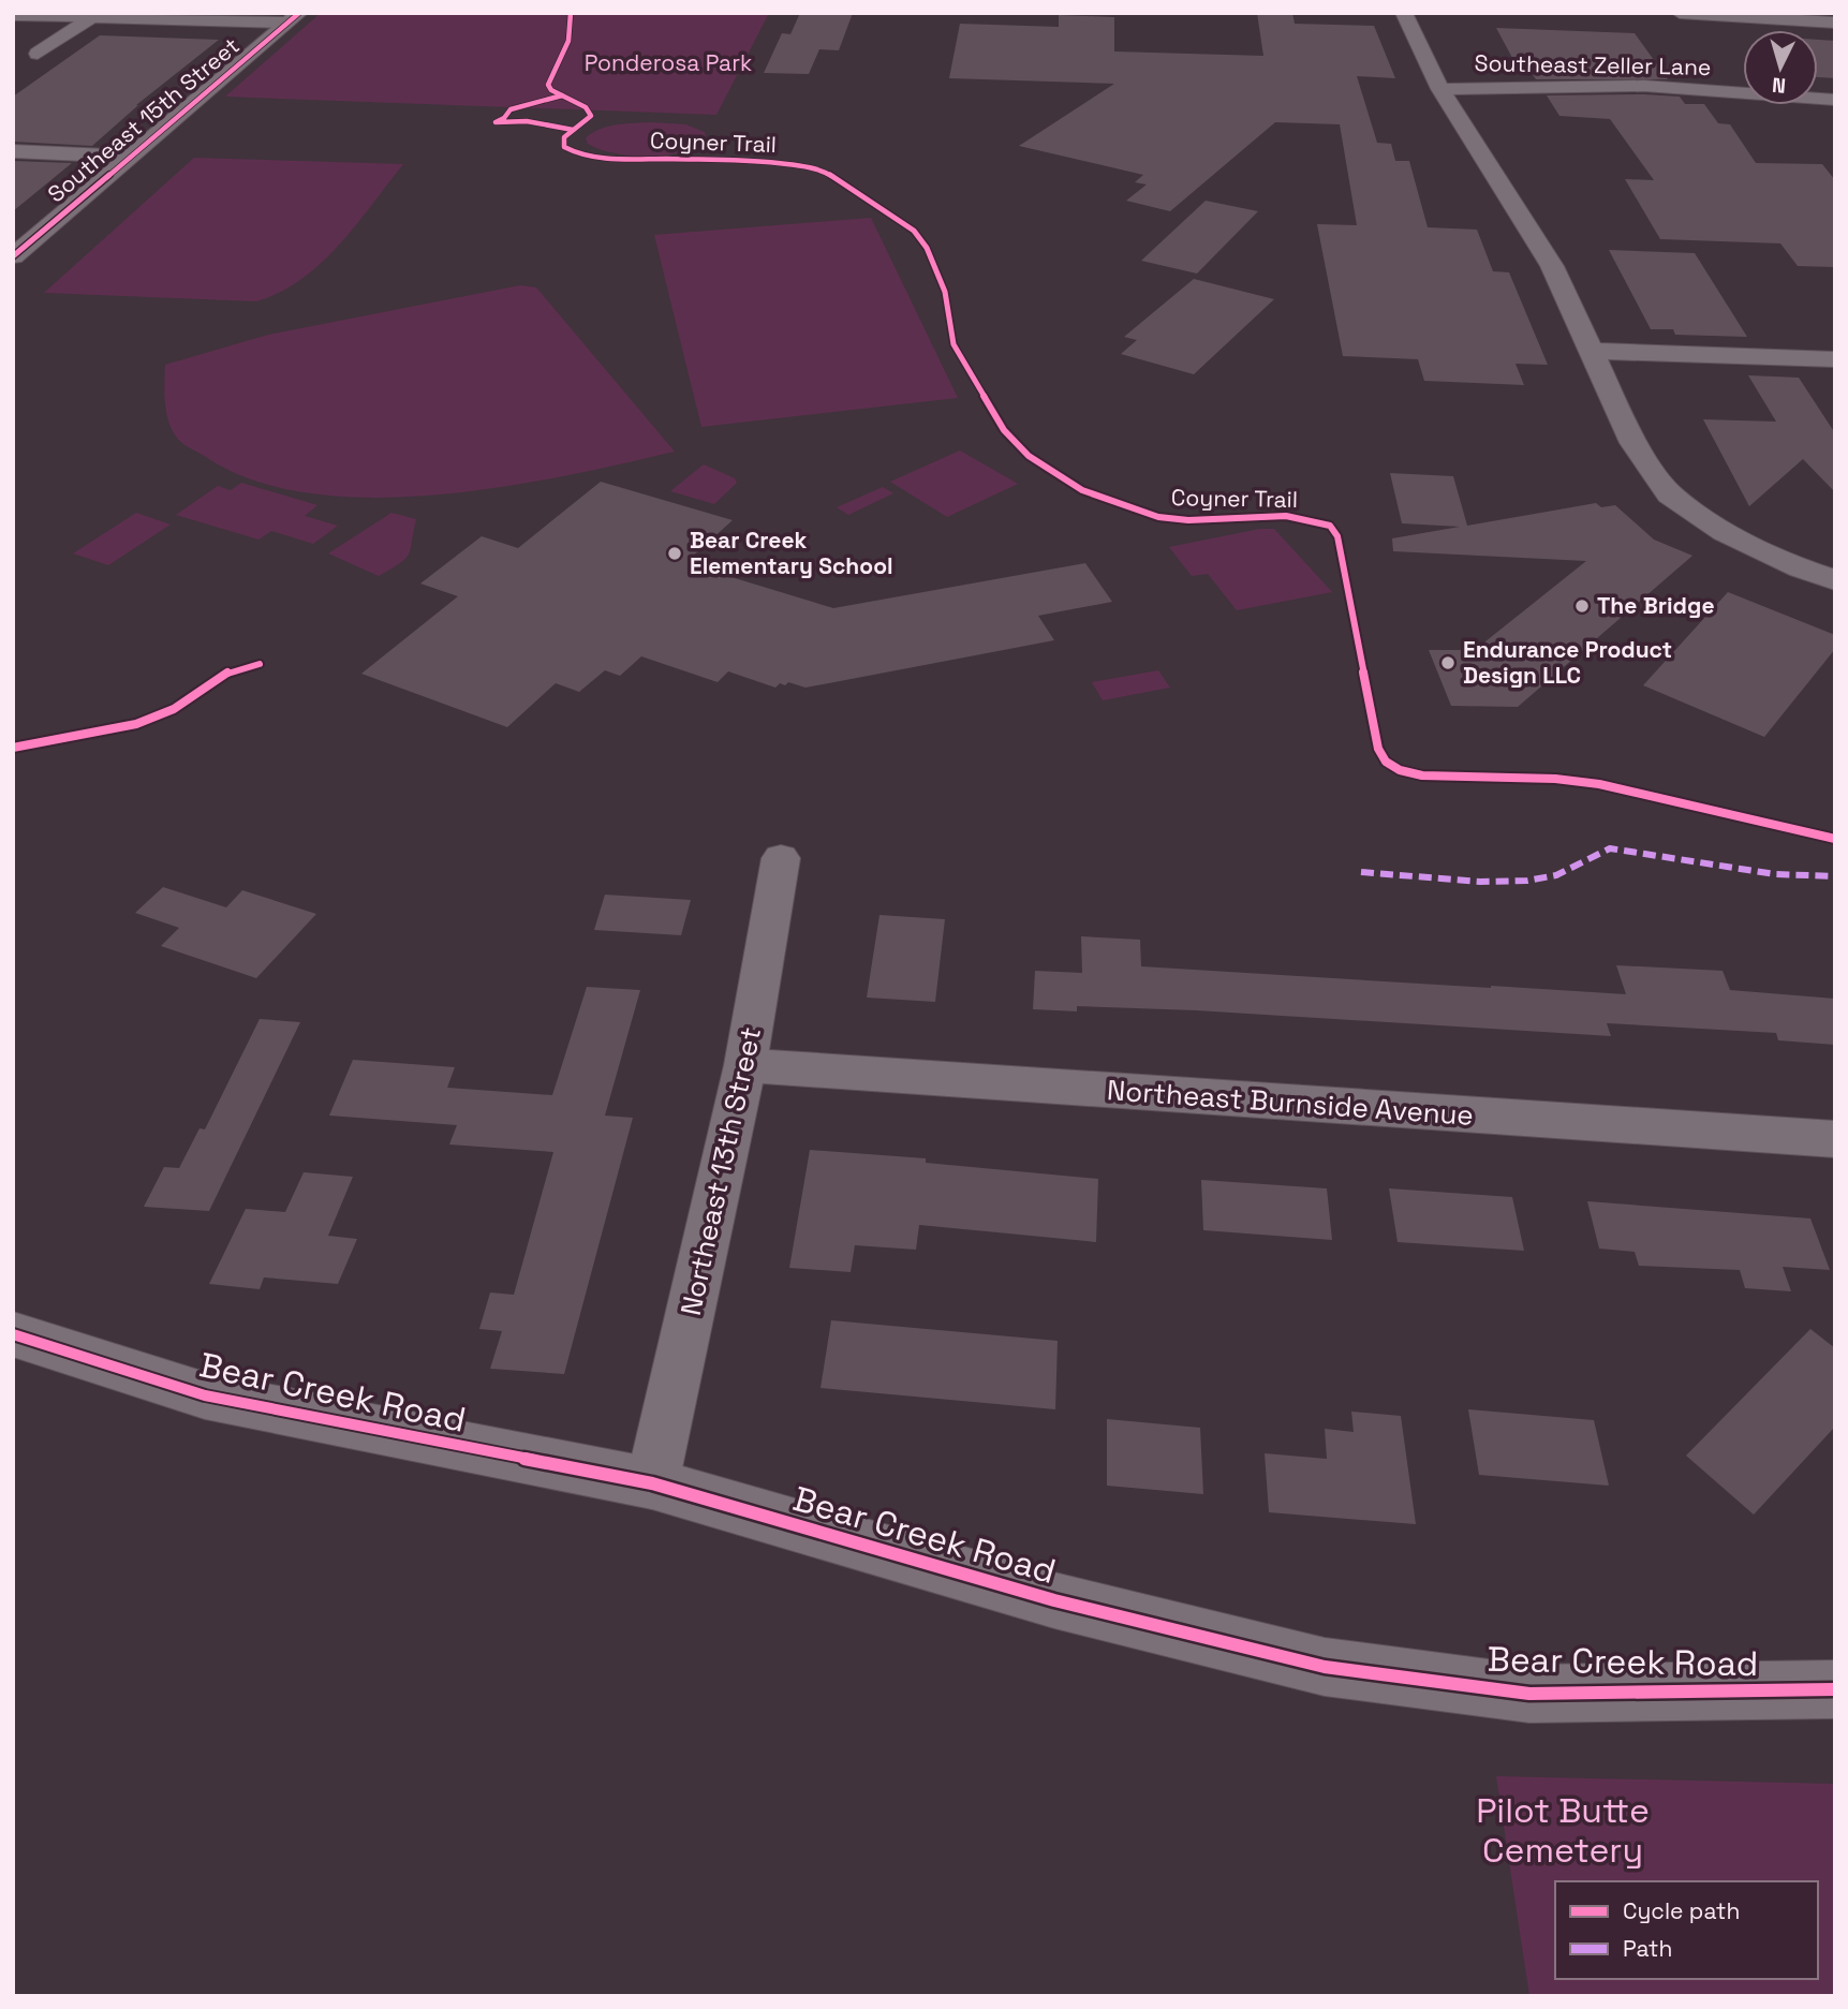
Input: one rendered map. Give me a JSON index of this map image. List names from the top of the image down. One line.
{"streets":{"street":["Southeast Zeller Lane","Southeast 15th Street","Northeast Burnside Avenue","Northeast 13th Street","Bear Creek Road"],"cycle path":["Coyner Trail"]},"crossings":[["Northeast Burnside Avenue","Northeast 13th Street"],["Northeast 13th Street","Bear Creek Road"]],"parks":["Ponderosa Park","Pilot Butte Cemetery"],"places":["Bear Creek Elementary School","The Bridge","Endurance Product Design LLC"],"legend":["Cycle path","Path"],"north":"bottom"}
